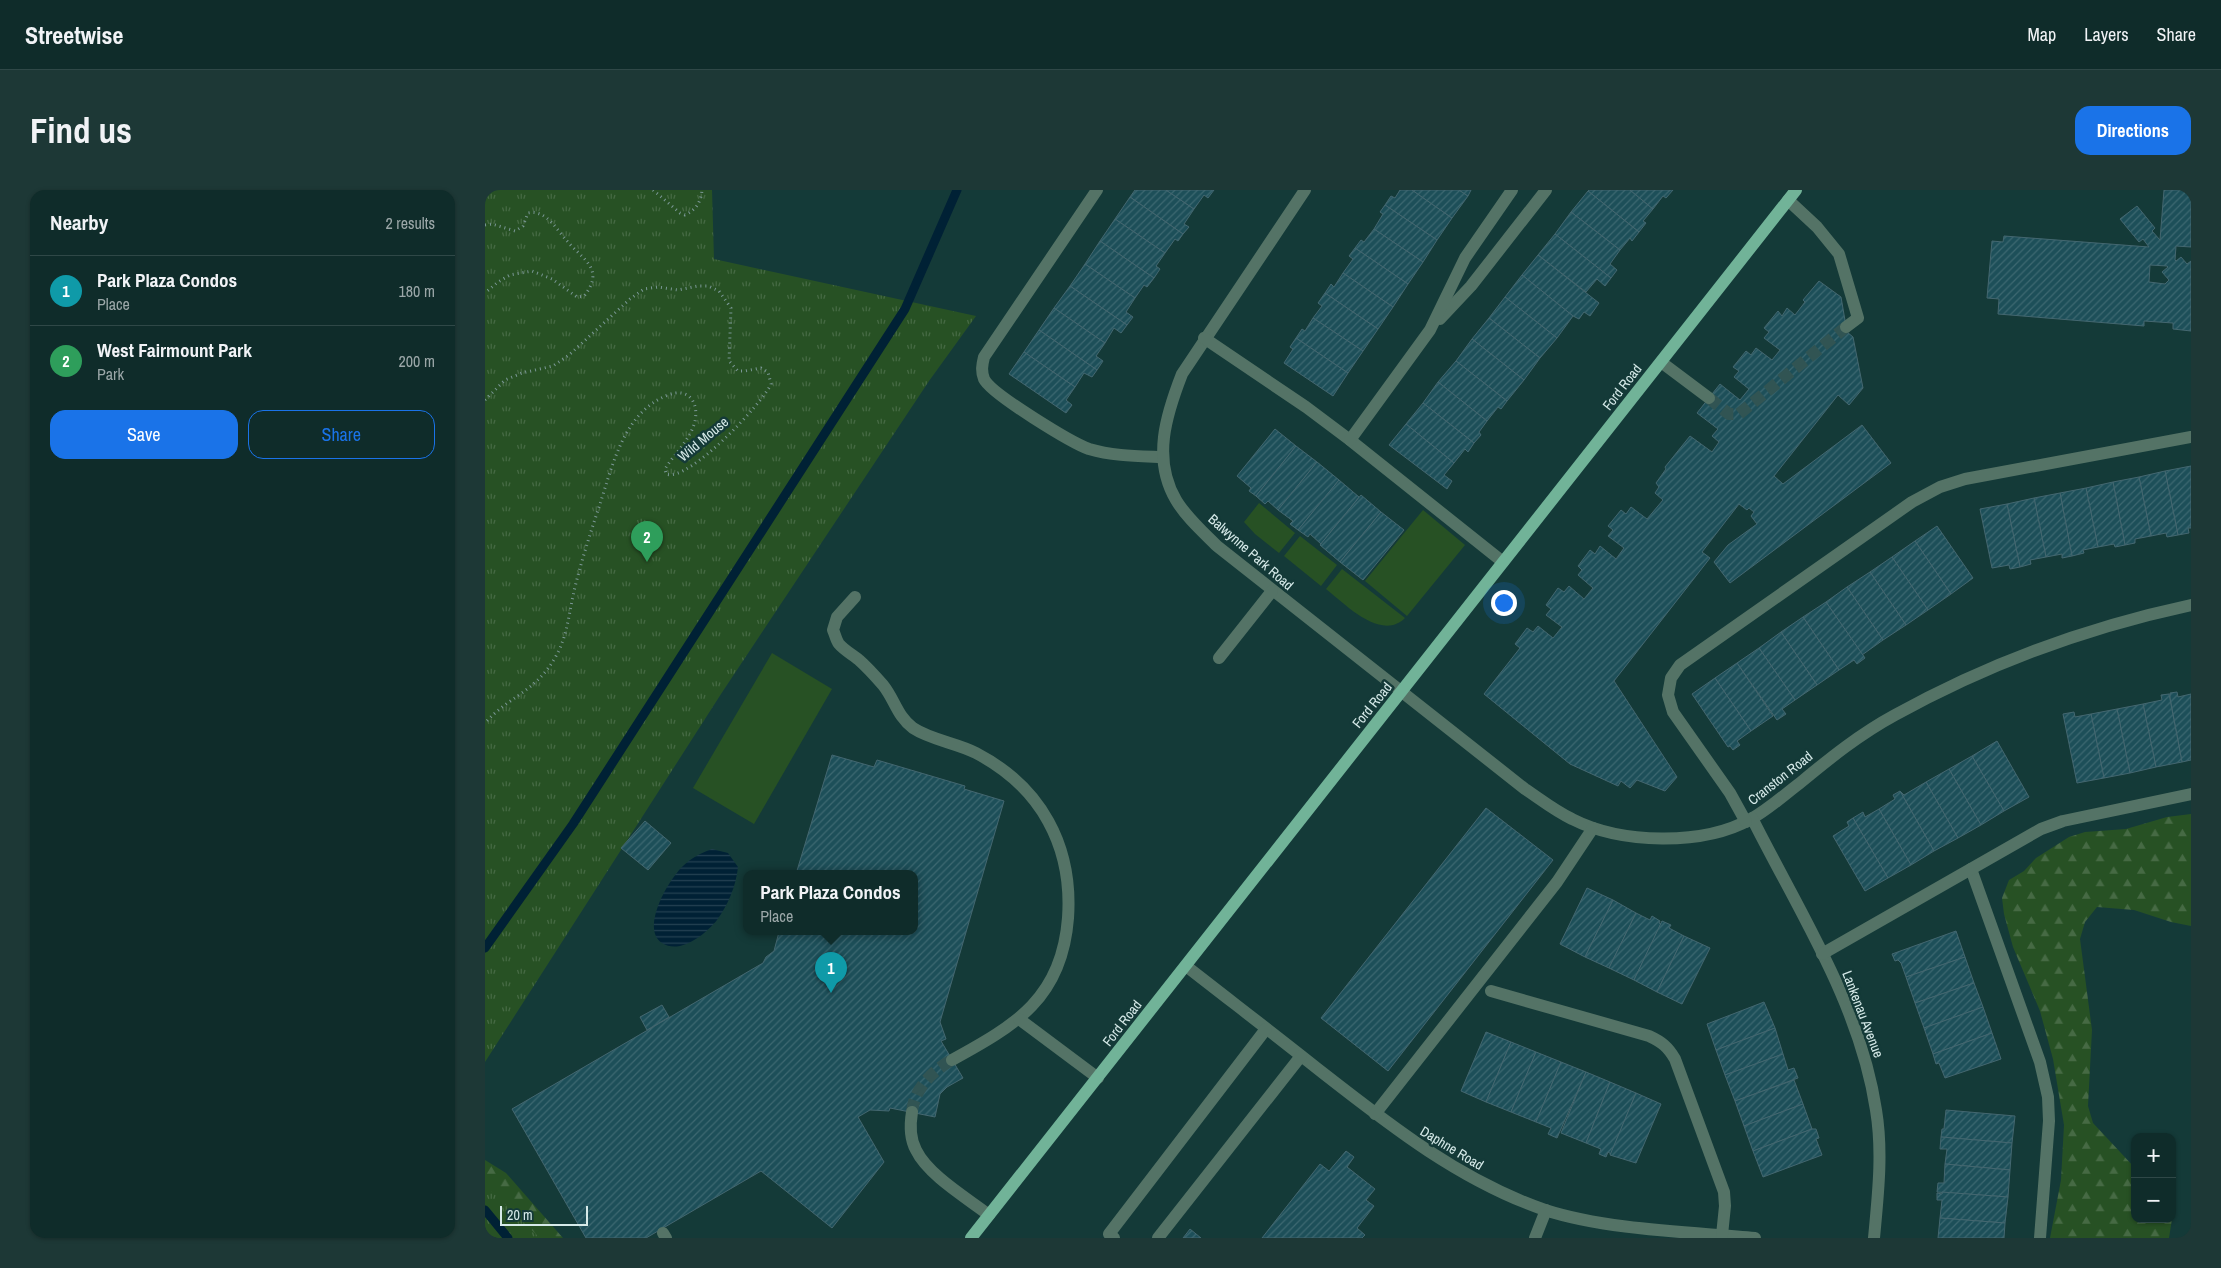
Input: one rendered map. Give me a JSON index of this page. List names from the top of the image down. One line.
{"streets":{"main road":["Ford Road"],"street":["Balwynne Park Road","Cranston Road","Lankenau Avenue","Daphne Road"],"path":["Wild Mouse"]},"crossings":[["Ford Road","Balwynne Park Road"],["Ford Road","Cranston Road"],["Ford Road","Daphne Road"],["Balwynne Park Road","Cranston Road"],["Cranston Road","Lankenau Avenue"]],"scale_bar":"20 m","page":{"header":"Streetwise","nav":["Map","Layers","Share"],"buttons":["Directions",["Save","Share"]],"title":"Find us","heading":["Nearby","2 results"],"list":[{"mark":"1","name":"Park Plaza Condos","note":"Place","value":"180 m"},{"mark":"2","name":"West Fairmount Park","note":"Park","value":"200 m"}],"pins":["2","1"],"popup":["Park Plaza Condos","Place"],"map_buttons":["+","−"],"scale":"20 m"}}
